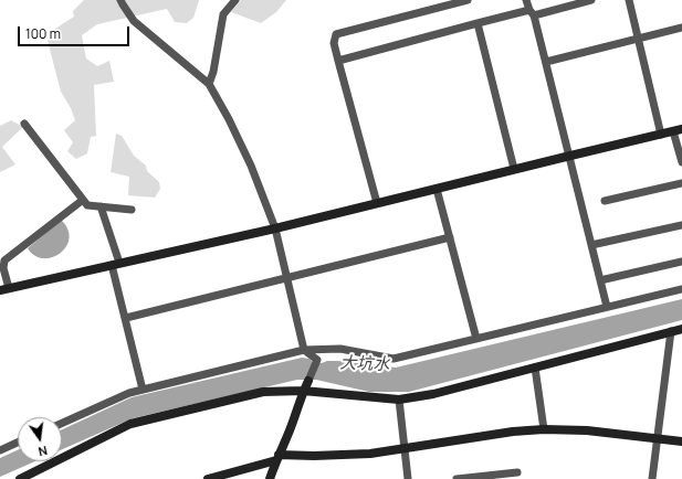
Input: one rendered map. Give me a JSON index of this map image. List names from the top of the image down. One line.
{"water":["大坑水"],"scale_bar":"100 m","north":"bottom"}
